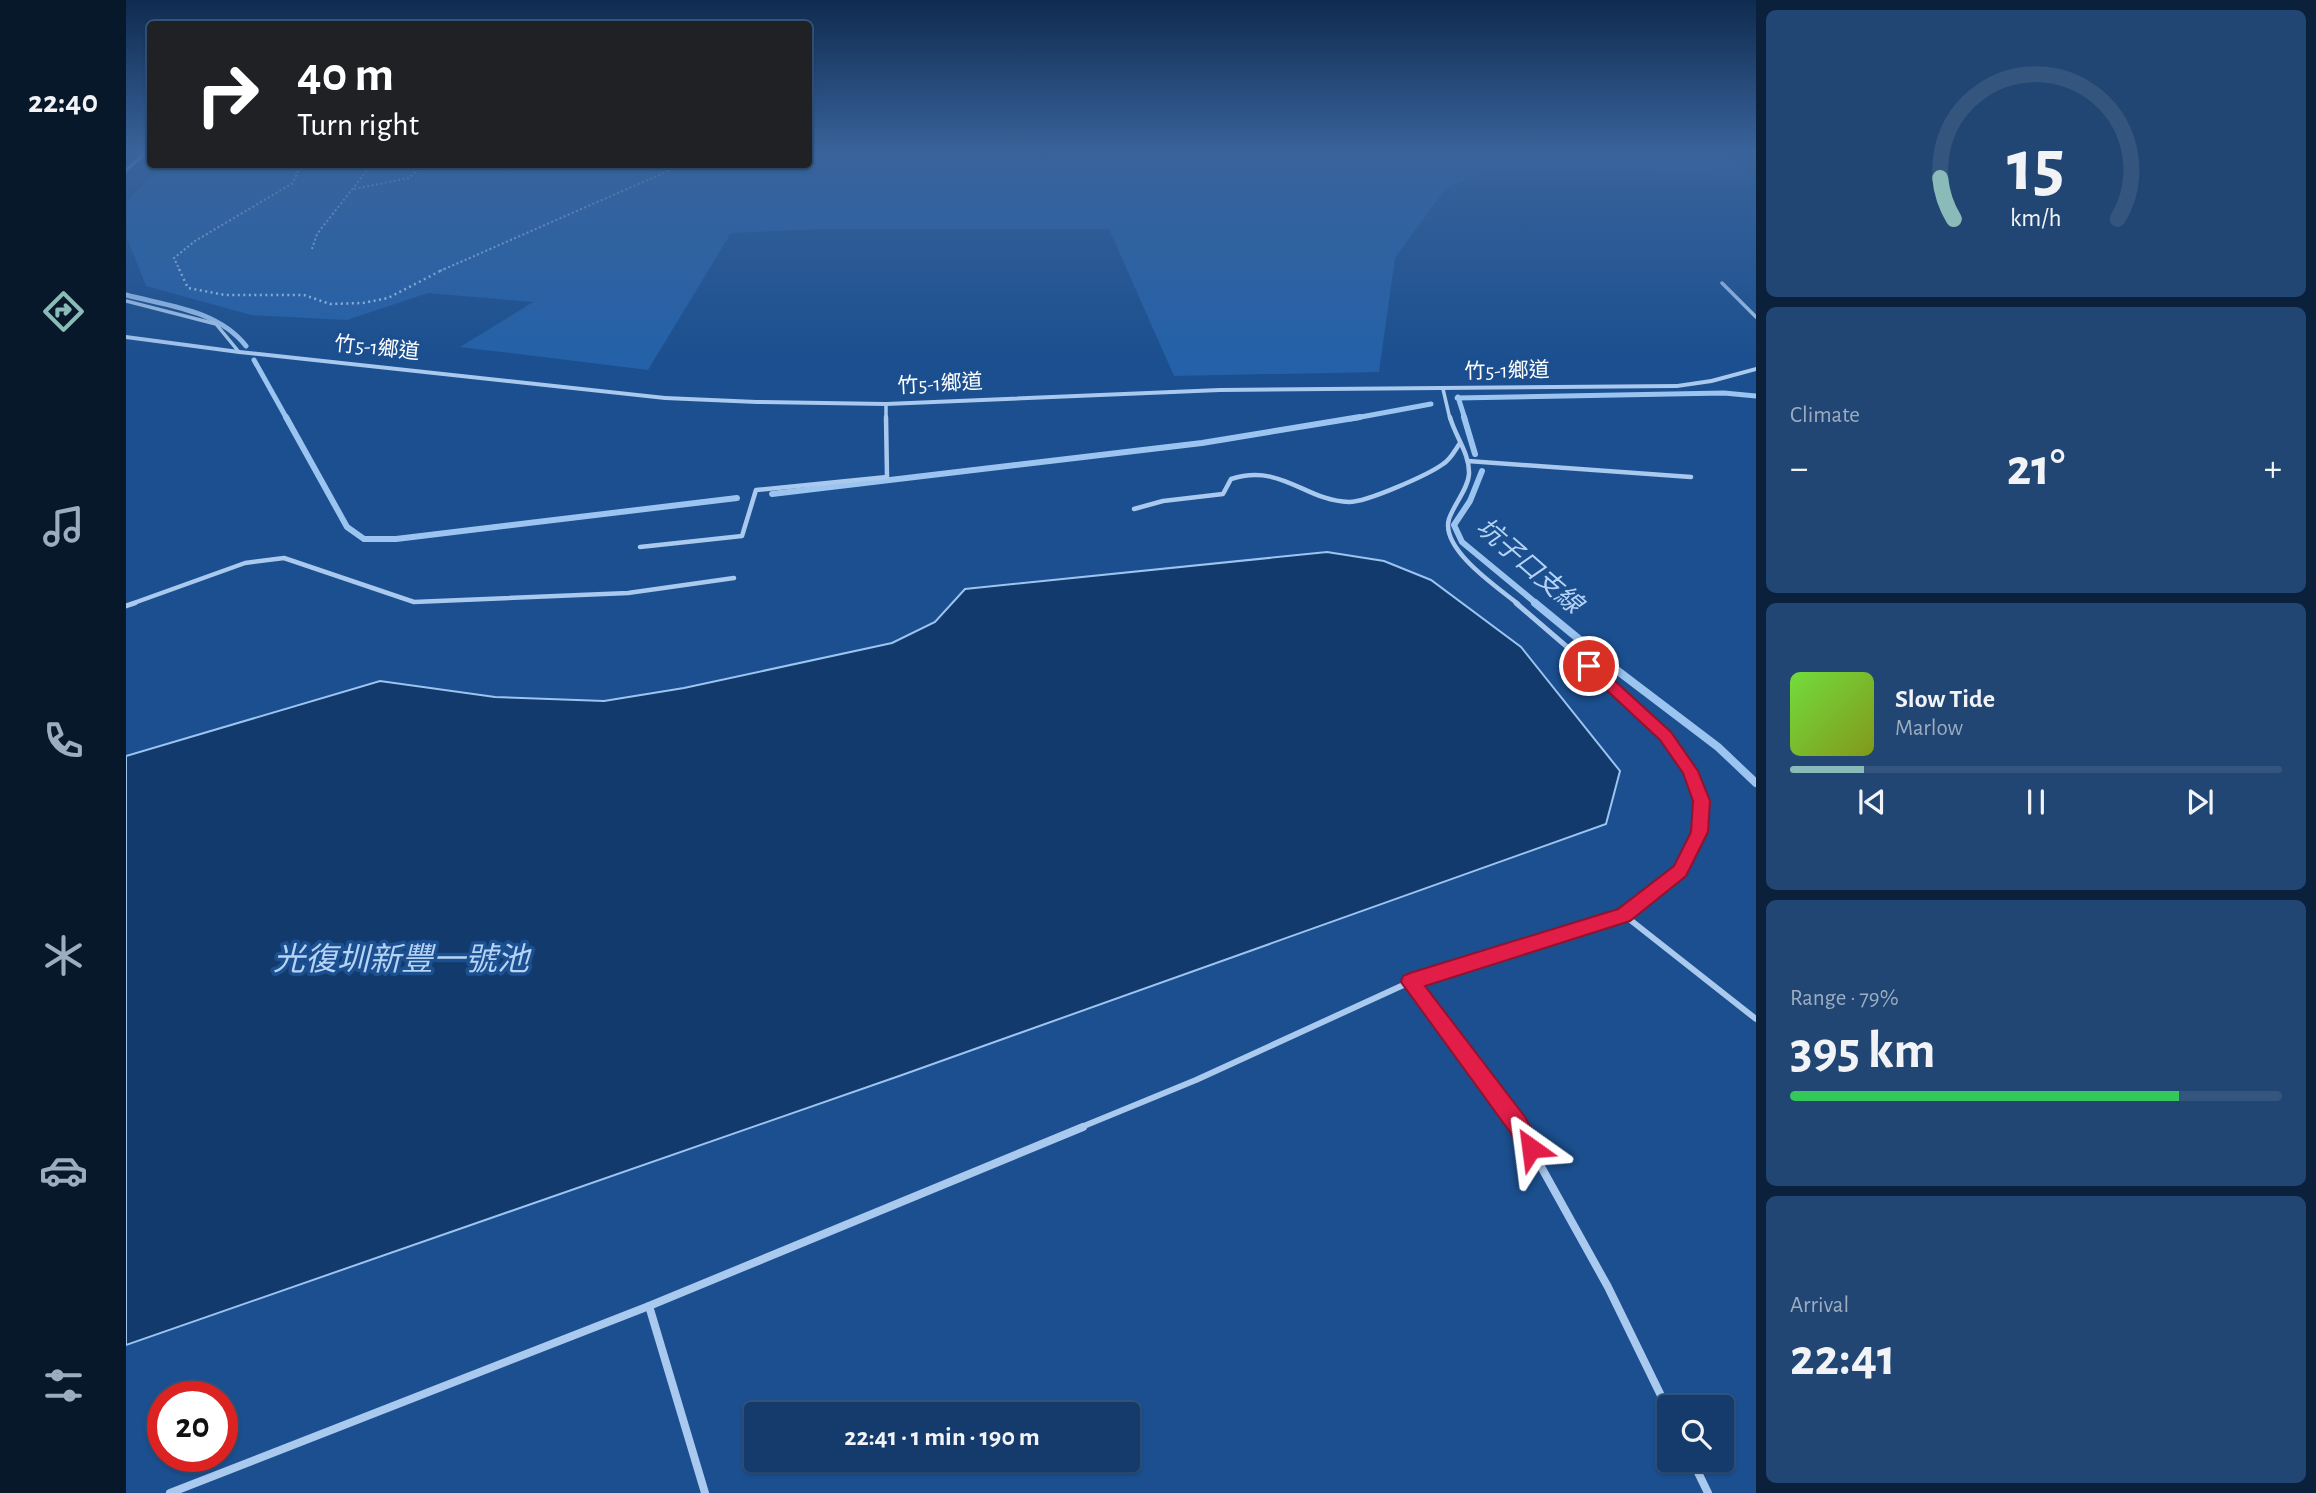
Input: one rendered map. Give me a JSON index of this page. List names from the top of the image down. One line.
{"streets":{"street":["竹5-1鄉道"]},"water":["坑子口支線","光復圳新豐一號池"],"page":{"tabs":"22:40","turn":["40 m","Turn right"],"tile":["Climate",["Range · 79%","395 km"],["Arrival","22:41"]],"heat":["−","21°","+"],"song":["Slow Tide","Marlow"],"limit":"20","trip":"22:41 · 1 min · 190 m","gauge":["15","km/h"]}}
